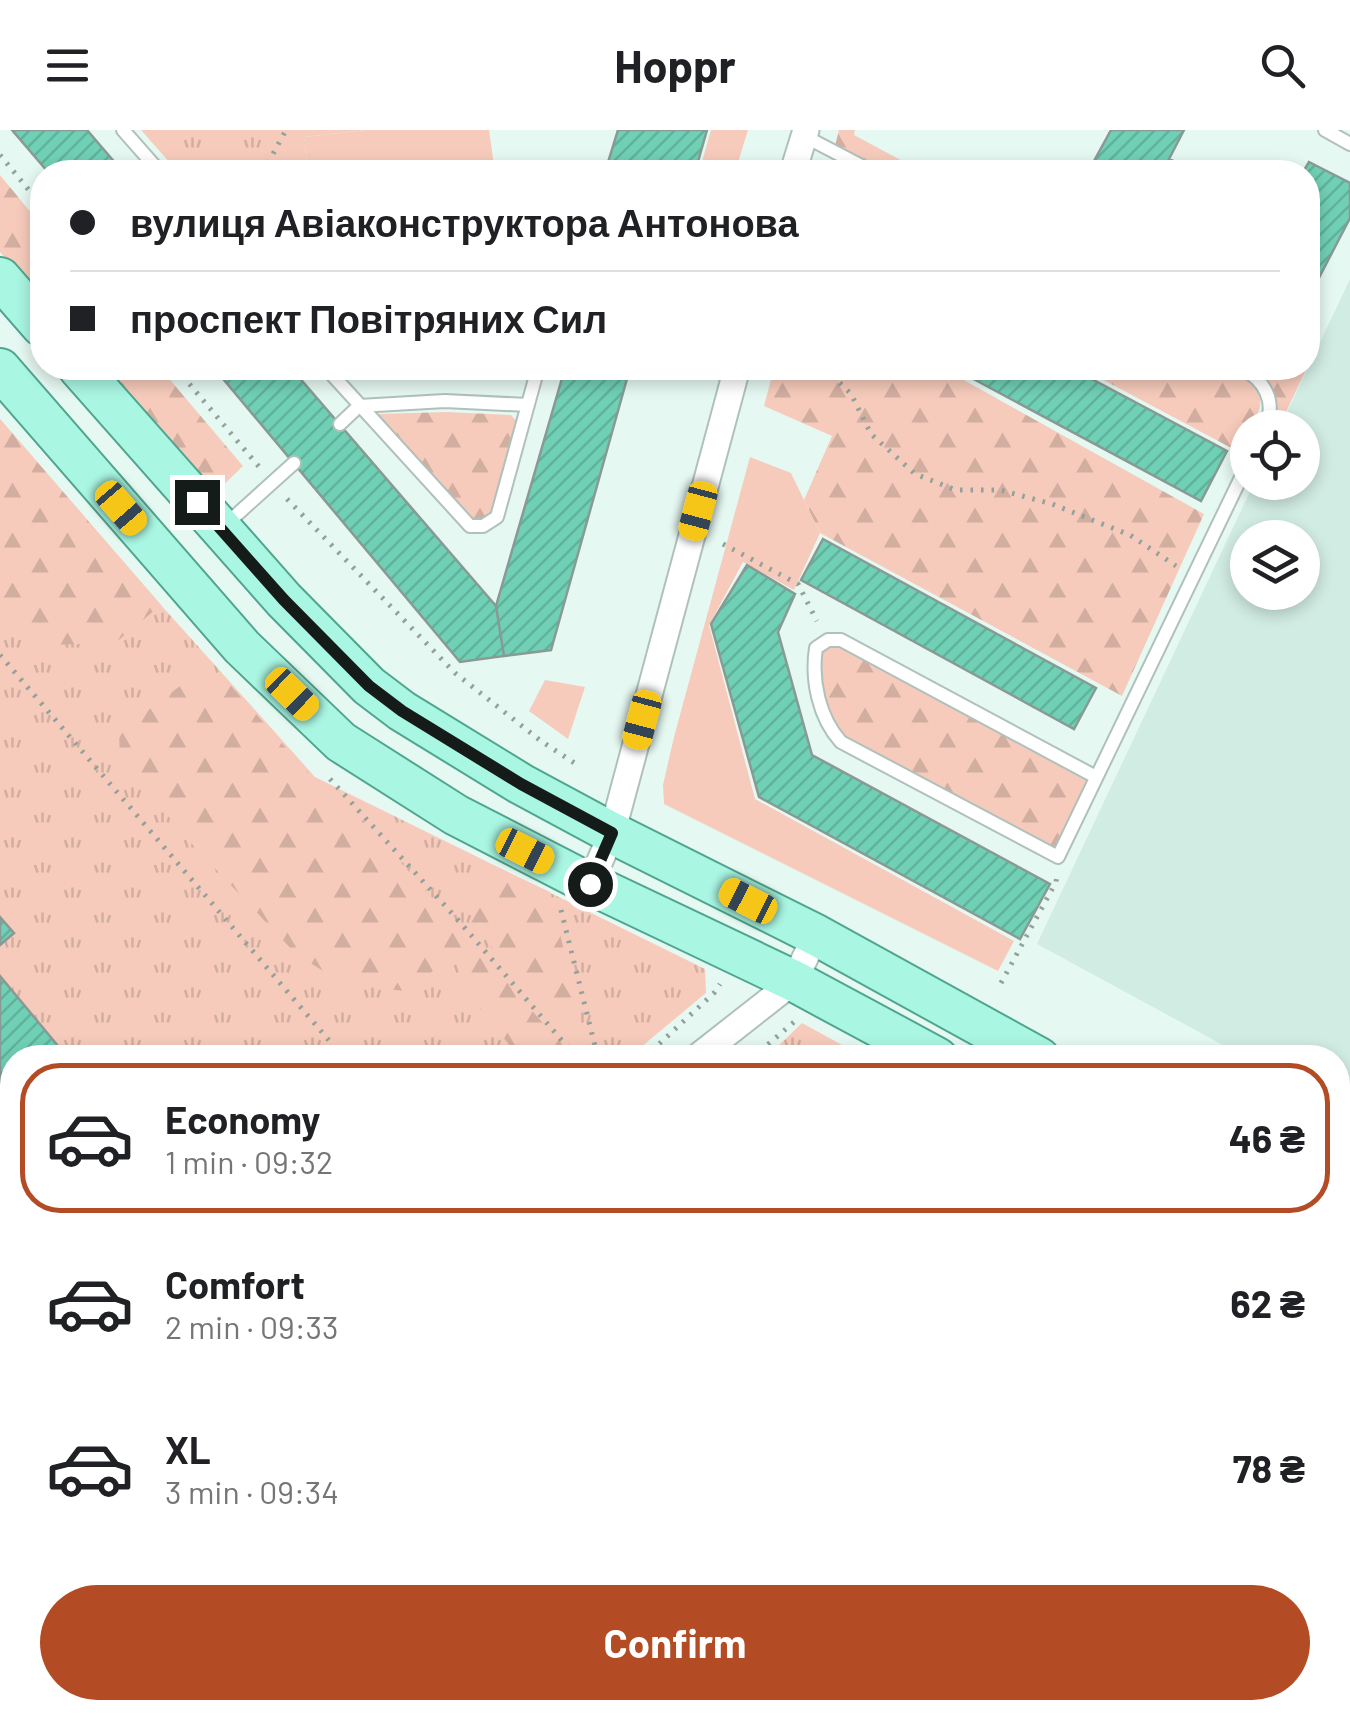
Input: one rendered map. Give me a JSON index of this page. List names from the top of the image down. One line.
{"page":{"header":"Hoppr","banner":["вулиця Авіаконструктора Антонова","проспект Повітряних Сил"],"list":[{"name":"Economy","note":"1 min · 09:32","value":"46 ₴"},{"name":"Comfort","note":"2 min · 09:33","value":"62 ₴"},{"name":"XL","note":"3 min · 09:34","value":"78 ₴"}],"buttons":"Confirm"}}
